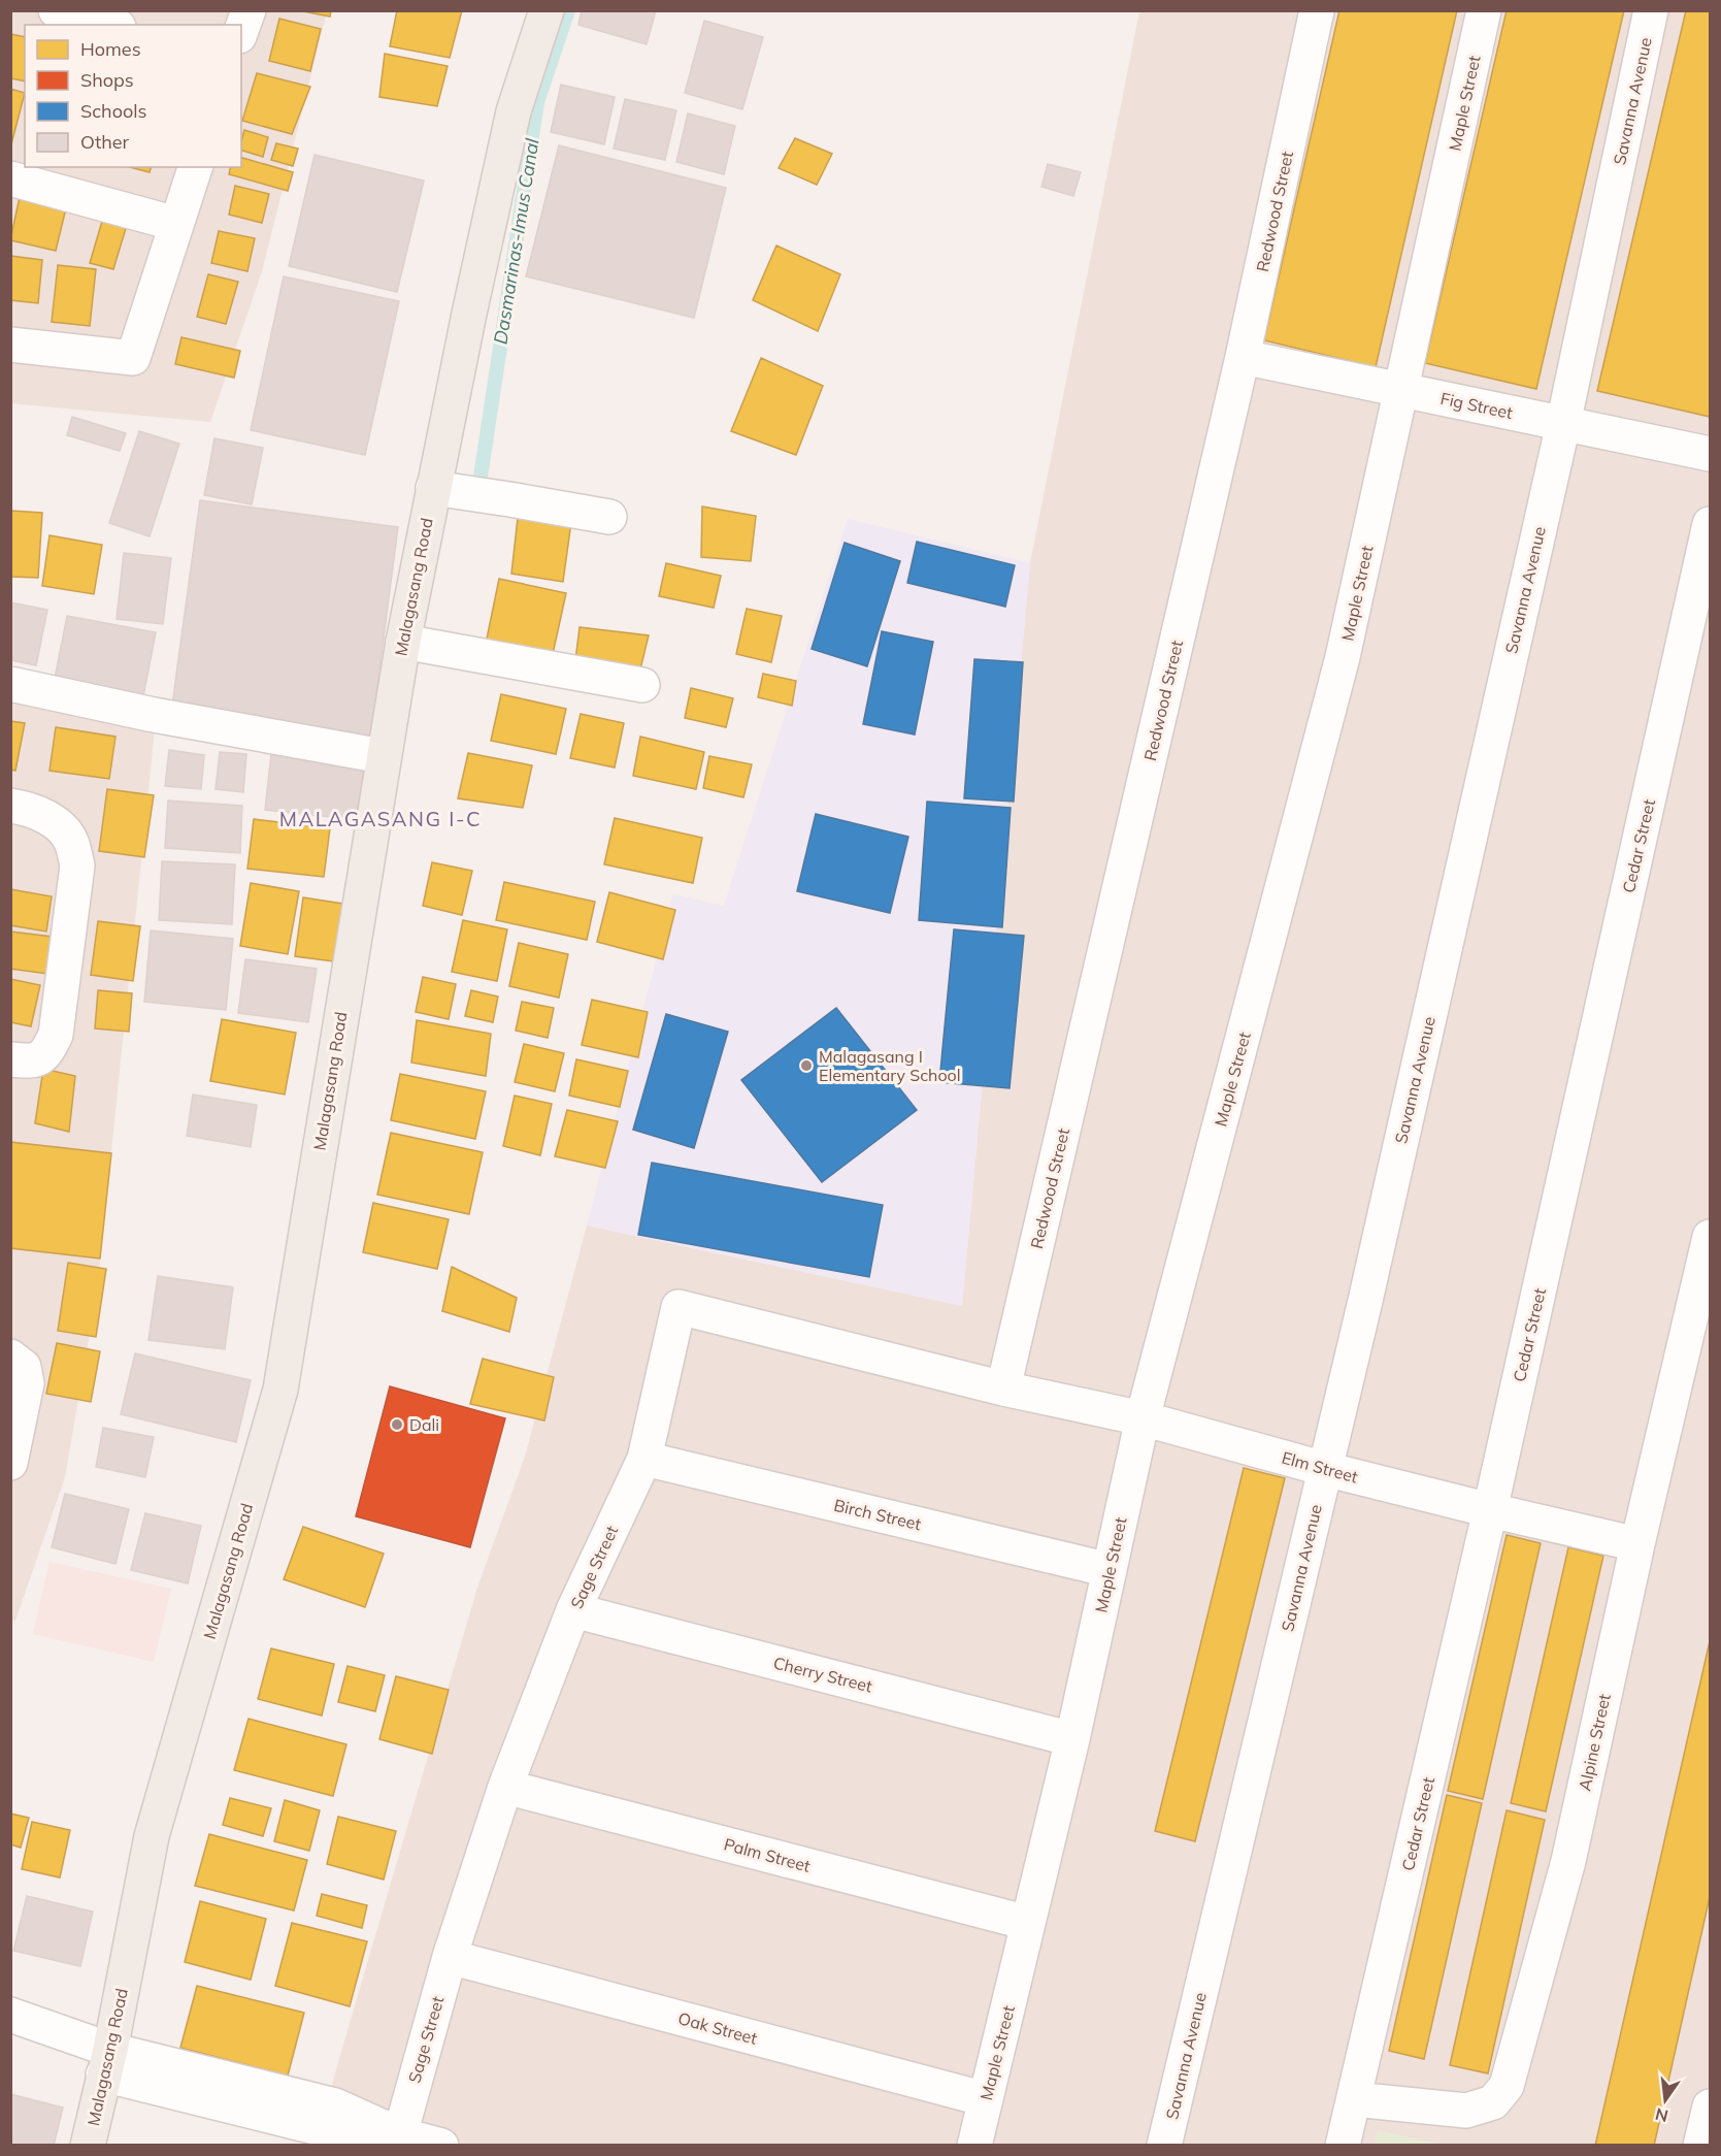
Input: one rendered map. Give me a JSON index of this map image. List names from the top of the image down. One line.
{"streets":{"main road":["Malagasang Road"],"street":["Savanna Avenue","Maple Street","Redwood Street","Fig Street","Cedar Street","Elm Street","Birch Street","Sage Street","Cherry Street","Alpine Street","Palm Street","Oak Street"]},"crossings":[["Savanna Avenue","Fig Street"],["Savanna Avenue","Elm Street"],["Maple Street","Fig Street"],["Maple Street","Elm Street"],["Maple Street","Birch Street"],["Maple Street","Cherry Street"],["Maple Street","Palm Street"],["Maple Street","Oak Street"],["Redwood Street","Fig Street"],["Redwood Street","Elm Street"],["Redwood Street","Sage Street"],["Cedar Street","Elm Street"],["Cedar Street","Alpine Street"],["Elm Street","Sage Street"],["Elm Street","Alpine Street"],["Birch Street","Sage Street"],["Sage Street","Cherry Street"],["Sage Street","Palm Street"],["Sage Street","Oak Street"]],"districts":["MALAGASANG I-C"],"water":["Dasmarinas-Imus Canal"],"places":["Malagasang I Elementary School","Dali"],"legend":["Homes","Shops","Schools","Other"],"north":"bottom"}
